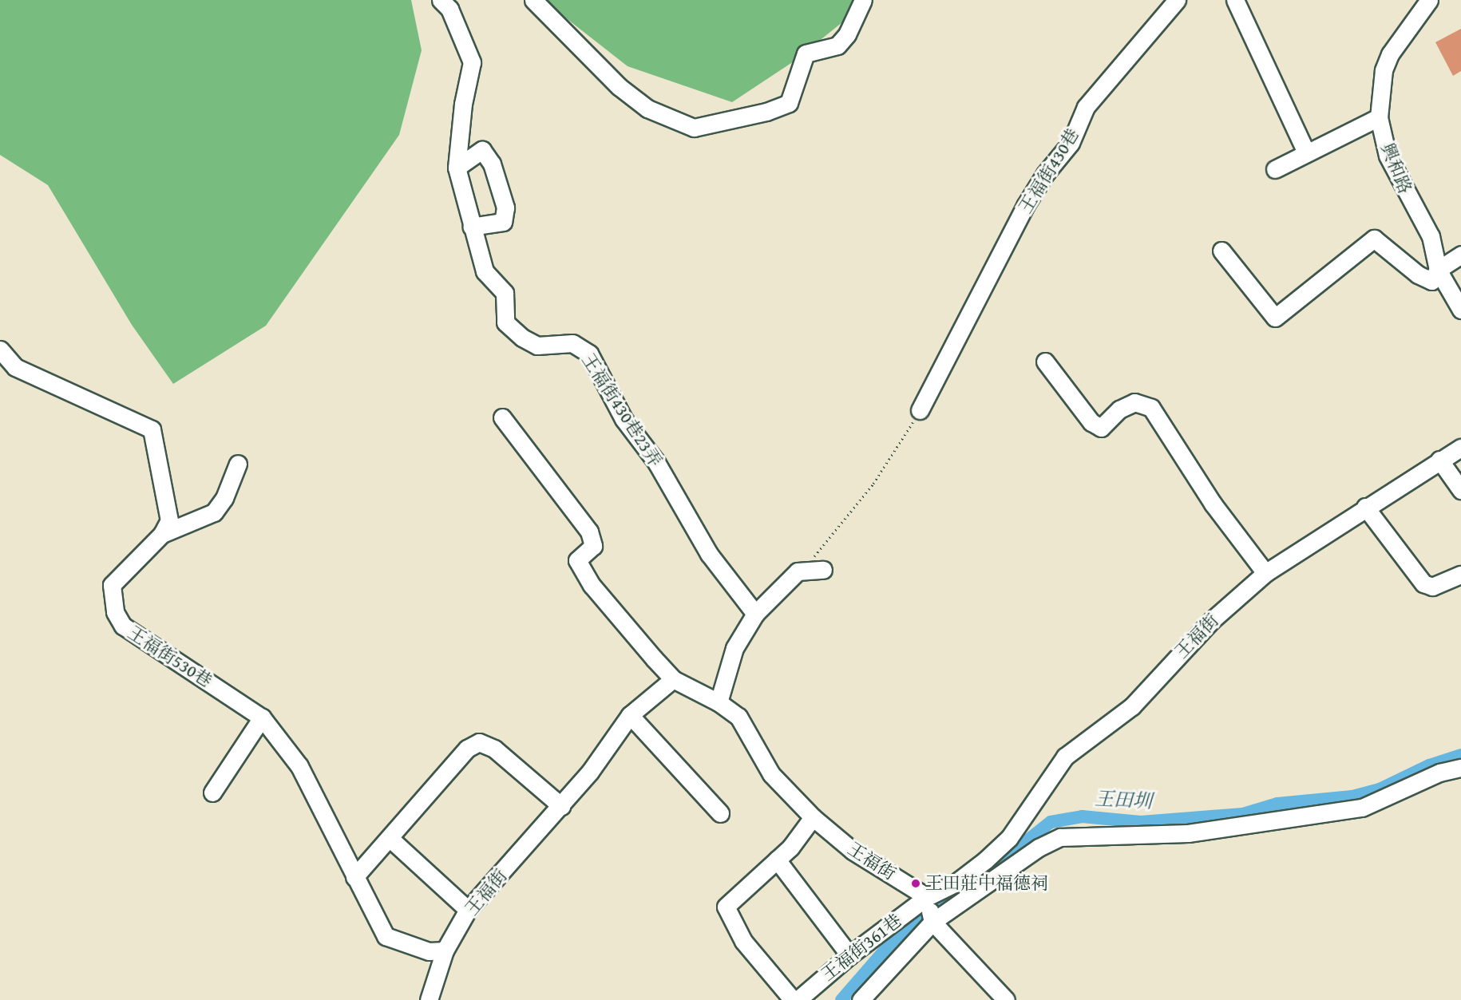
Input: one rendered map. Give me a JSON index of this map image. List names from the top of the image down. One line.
{"streets":{"street":["興和路","王福街430巷","王福街430巷23弄","王福街","王福街530巷","王福街361巷"]},"crossings":[["王福街","王福街530巷"],["王福街","王福街361巷"]],"water":["王田圳"],"places":["王田莊中福德祠"]}
